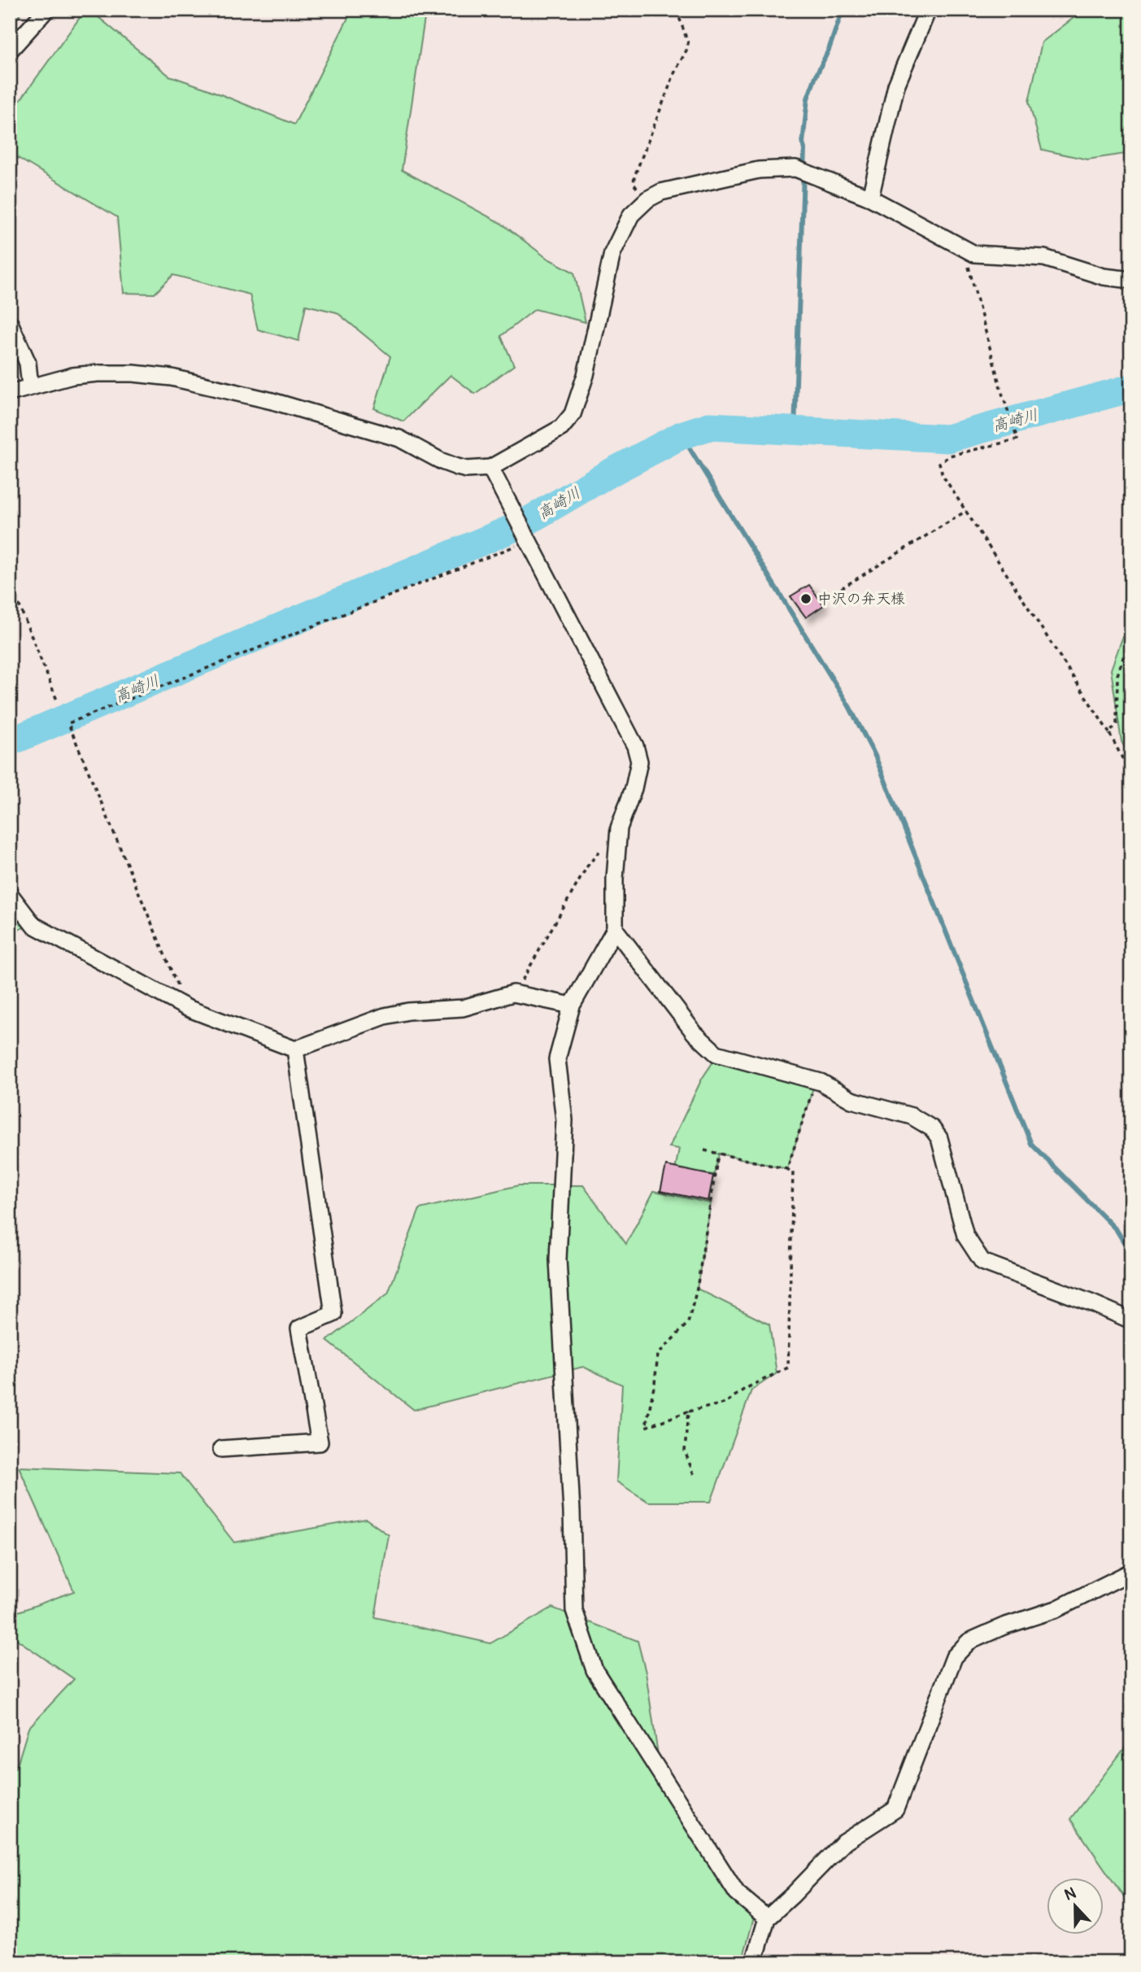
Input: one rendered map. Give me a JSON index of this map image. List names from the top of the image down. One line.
{"water":["高崎川"],"places":["中沢の弁天様"],"north":"top"}
